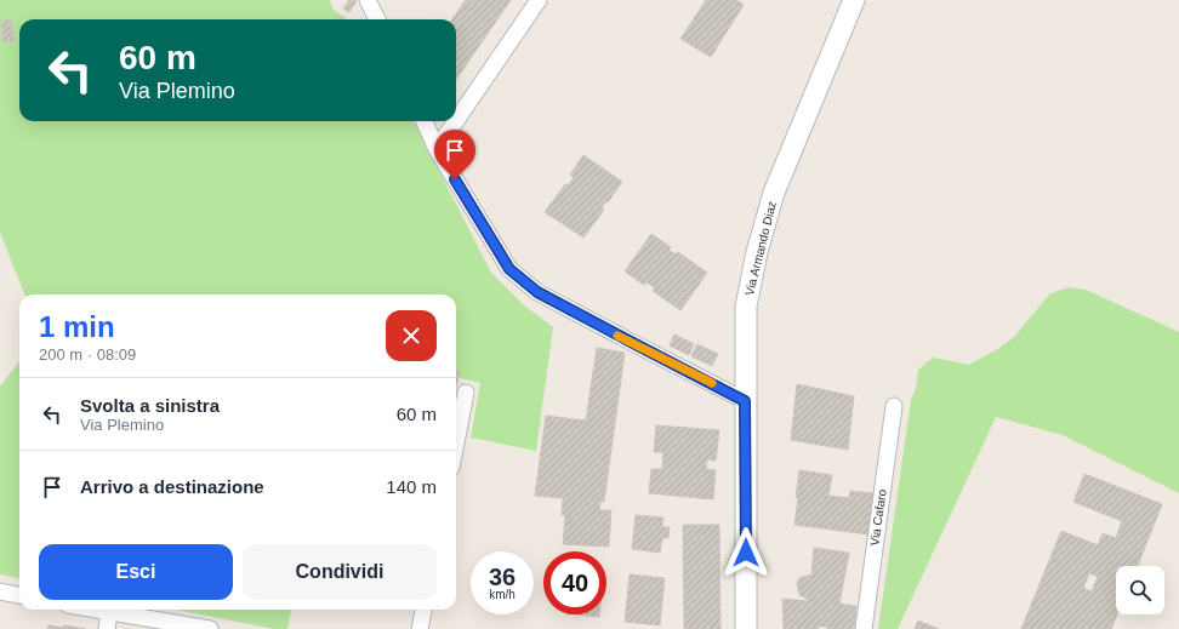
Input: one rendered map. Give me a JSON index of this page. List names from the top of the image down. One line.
{"streets":{"street":["Via Armando Diaz","Via Cafaro"]},"page":{"turn":["60 m","Via Plemino"],"heading":["1 min","200 m · 08:09"],"list":[{"name":"Svolta a sinistra","note":"Via Plemino","value":"60 m"},{"name":"Arrivo a destinazione","value":"140 m"}],"buttons":["Esci","Condividi"],"speed":"36 km/h","limit":"40"}}
